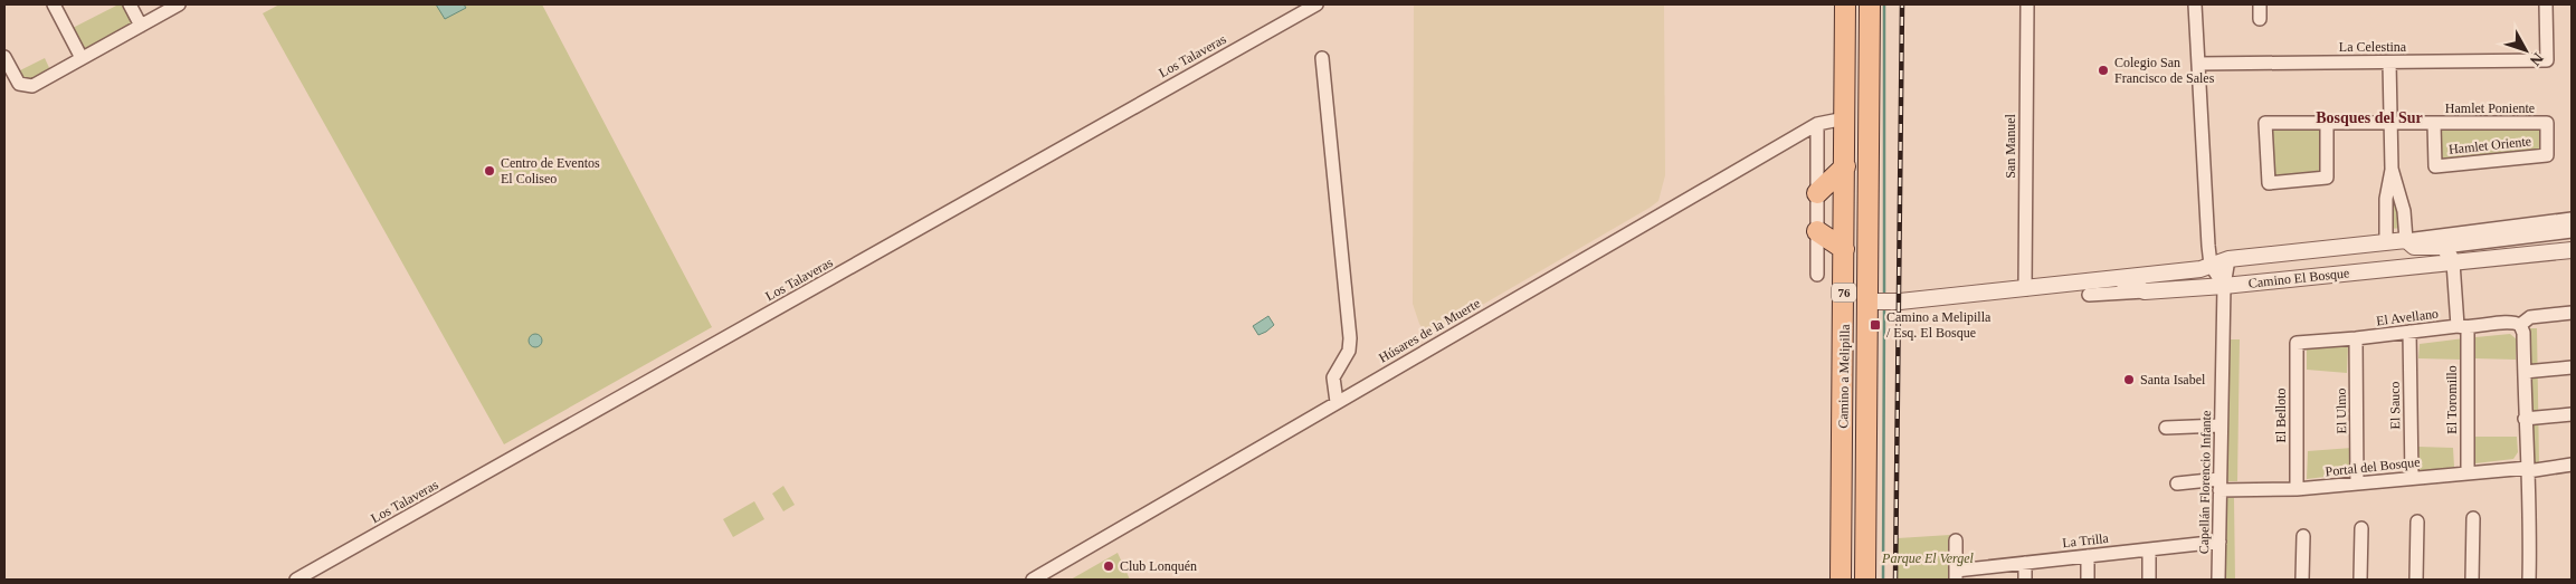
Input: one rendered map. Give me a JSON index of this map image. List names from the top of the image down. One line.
{"streets":{"main road":["76","Camino a Melipilla"],"street":["La Celestina","Los Talaveras","Hamlet Poniente","Hamlet Oriente","San Manuel","Camino El Bosque","El Avellano","Húsares de la Muerte","El Toromillo","El Sauco","El Ulmo","El Belloto","Portal del Bosque","Capellán Florencio Infante","La Trilla"]},"crossings":[["Hamlet Poniente","Hamlet Oriente"],["San Manuel","Camino El Bosque"],["Camino El Bosque","Camino a Melipilla"],["Camino El Bosque","El Toromillo"],["Camino El Bosque","Capellán Florencio Infante"],["El Avellano","El Toromillo"],["El Avellano","El Sauco"],["El Avellano","El Ulmo"],["El Avellano","El Belloto"],["Húsares de la Muerte","Camino a Melipilla"],["El Toromillo","Portal del Bosque"],["El Sauco","Portal del Bosque"],["El Ulmo","Portal del Bosque"],["El Belloto","Portal del Bosque"],["Portal del Bosque","Capellán Florencio Infante"],["Capellán Florencio Infante","La Trilla"]],"districts":["Bosques del Sur"],"parks":["Parque El Vergel"],"places":{"other":["Colegio San Francisco de Sales","Centro de Eventos El Coliseo","Santa Isabel","Club Lonquén"],"transit":["Camino a Melipilla / Esq. El Bosque"]},"north":"bottom right"}
